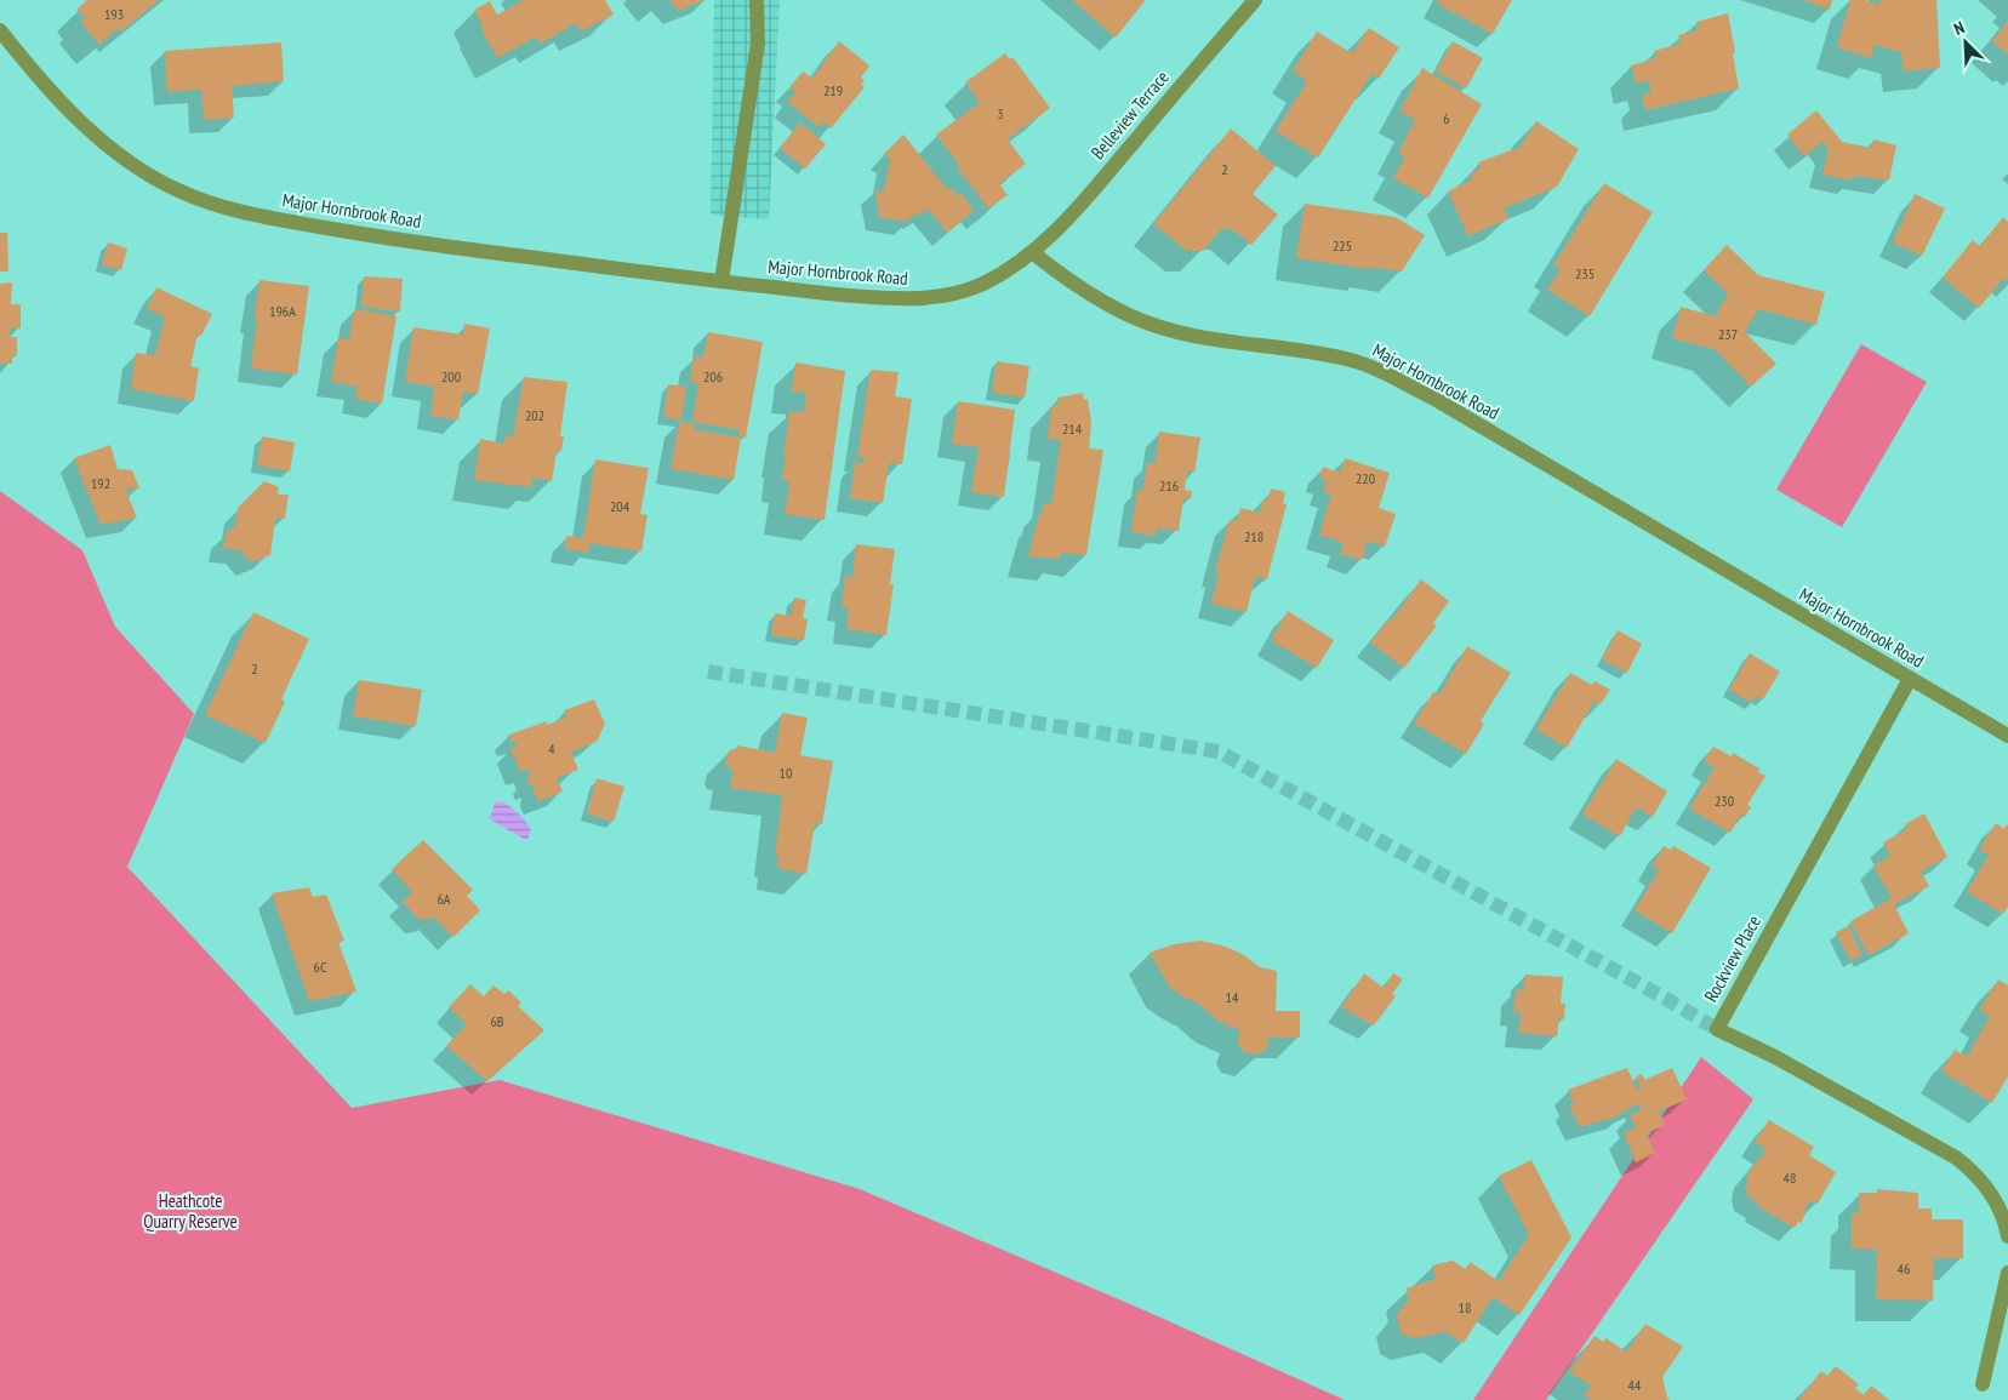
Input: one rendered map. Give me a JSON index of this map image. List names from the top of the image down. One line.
{"streets":{"street":["Belleview Terrace","Major Hornbrook Road","Rockview Place"]},"crossings":[["Belleview Terrace","Major Hornbrook Road"],["Major Hornbrook Road","Rockview Place"]],"parks":["Heathcote Quarry Reserve"],"house_numbers":["193","219","3","6","2","225","235","196A","237","200","206","202","214","220","192","216","204","218","2","4","10","230","6A","6C","14","6B","48","46","18","44"],"north":"top left"}
